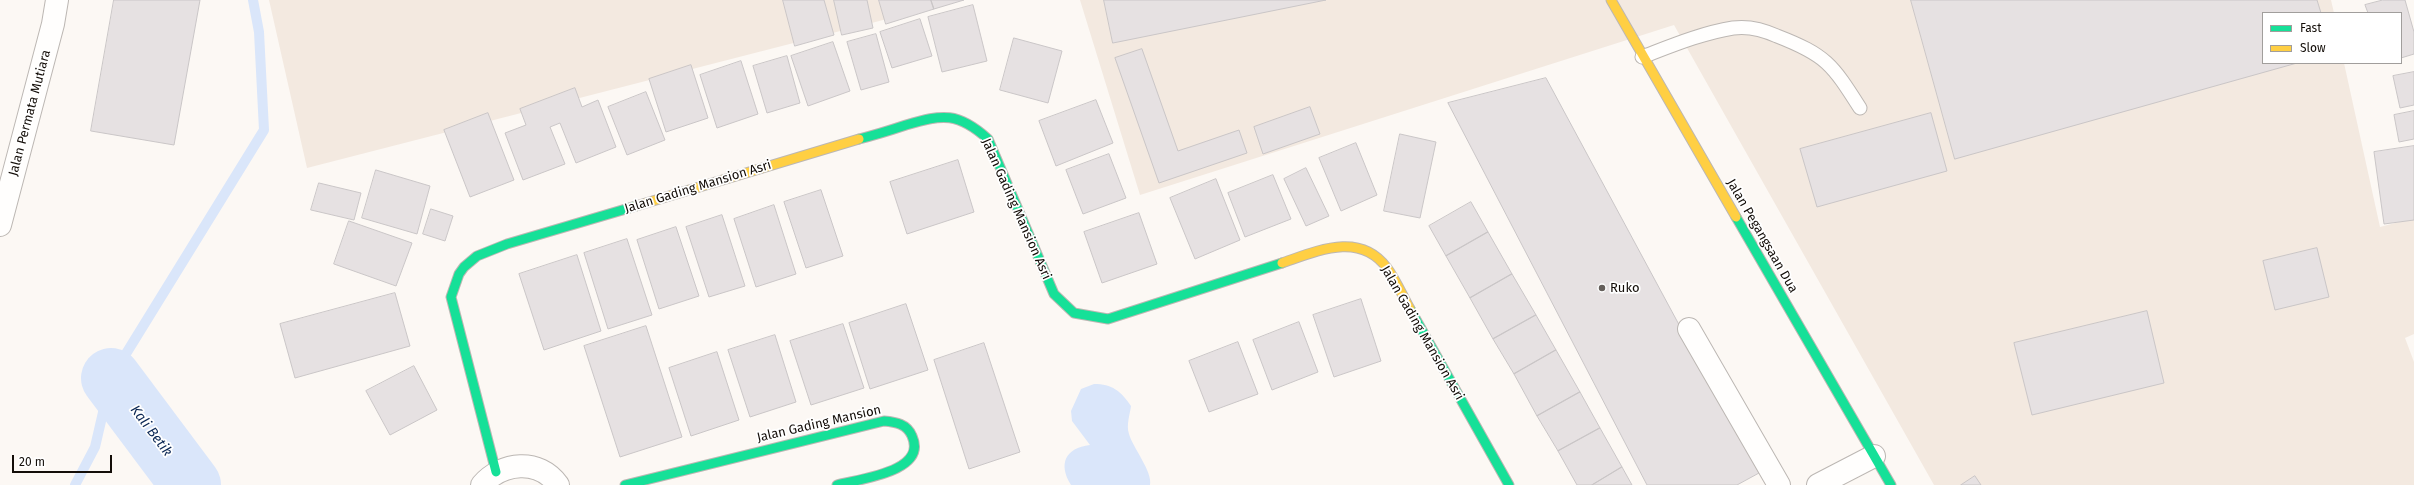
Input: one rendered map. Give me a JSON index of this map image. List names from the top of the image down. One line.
{"streets":{"street":["Jalan Permata Mutiara","Jalan Gading Mansion Asri","Jalan Pegangsaan Dua","Jalan Gading Mansion"]},"water":["Kali Betik"],"places":["Ruko"],"legend":["Fast","Slow"],"scale_bar":"20 m"}
